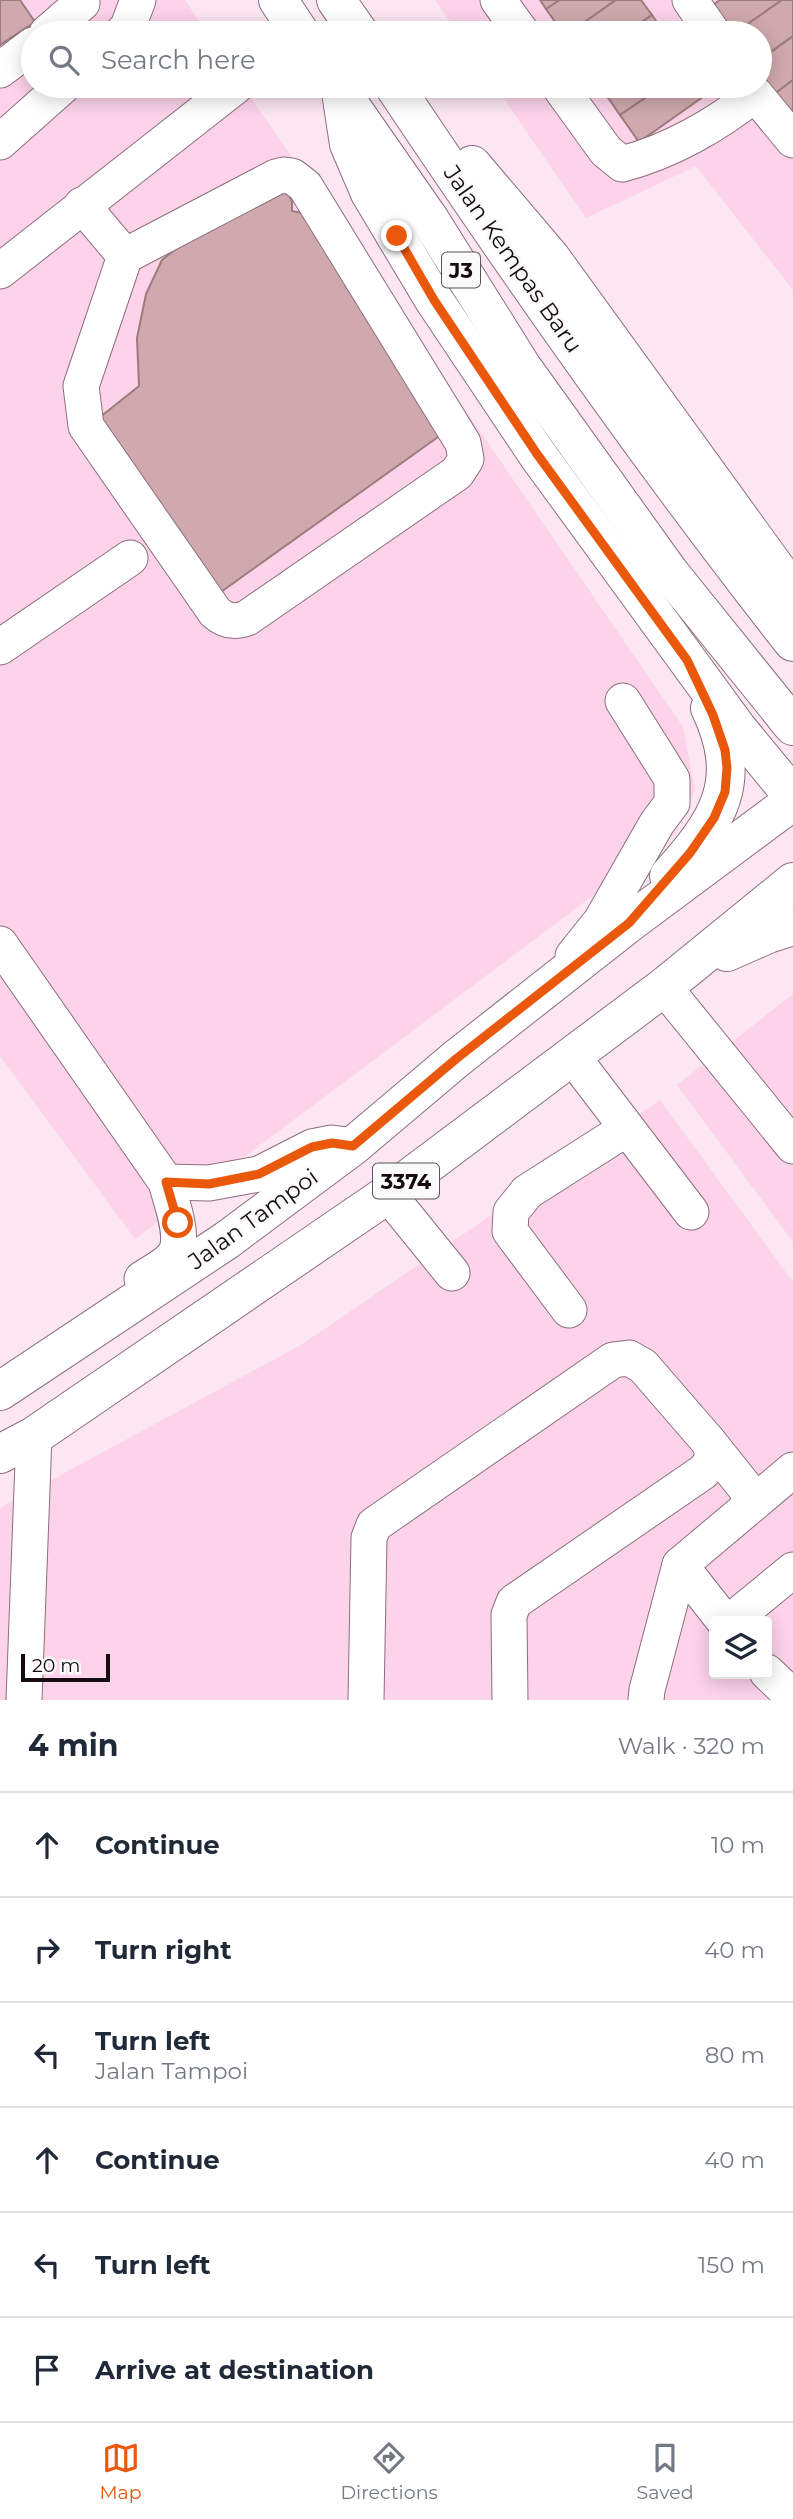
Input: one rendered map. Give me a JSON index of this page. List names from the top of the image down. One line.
{"streets":{"main road":["Jalan Kempas Baru","J3","3374","Jalan Tampoi"]},"scale_bar":"20 m","page":{"search":"Search here","scale":"20 m","heading":["4 min","Walk · 320 m"],"list":[["Continue","10 m"],["Turn right","40 m"],["Turn left","Jalan Tampoi","80 m"],["Continue","40 m"],["Turn left","150 m"],"Arrive at destination"],"nav":["Map","Directions","Saved"]}}
